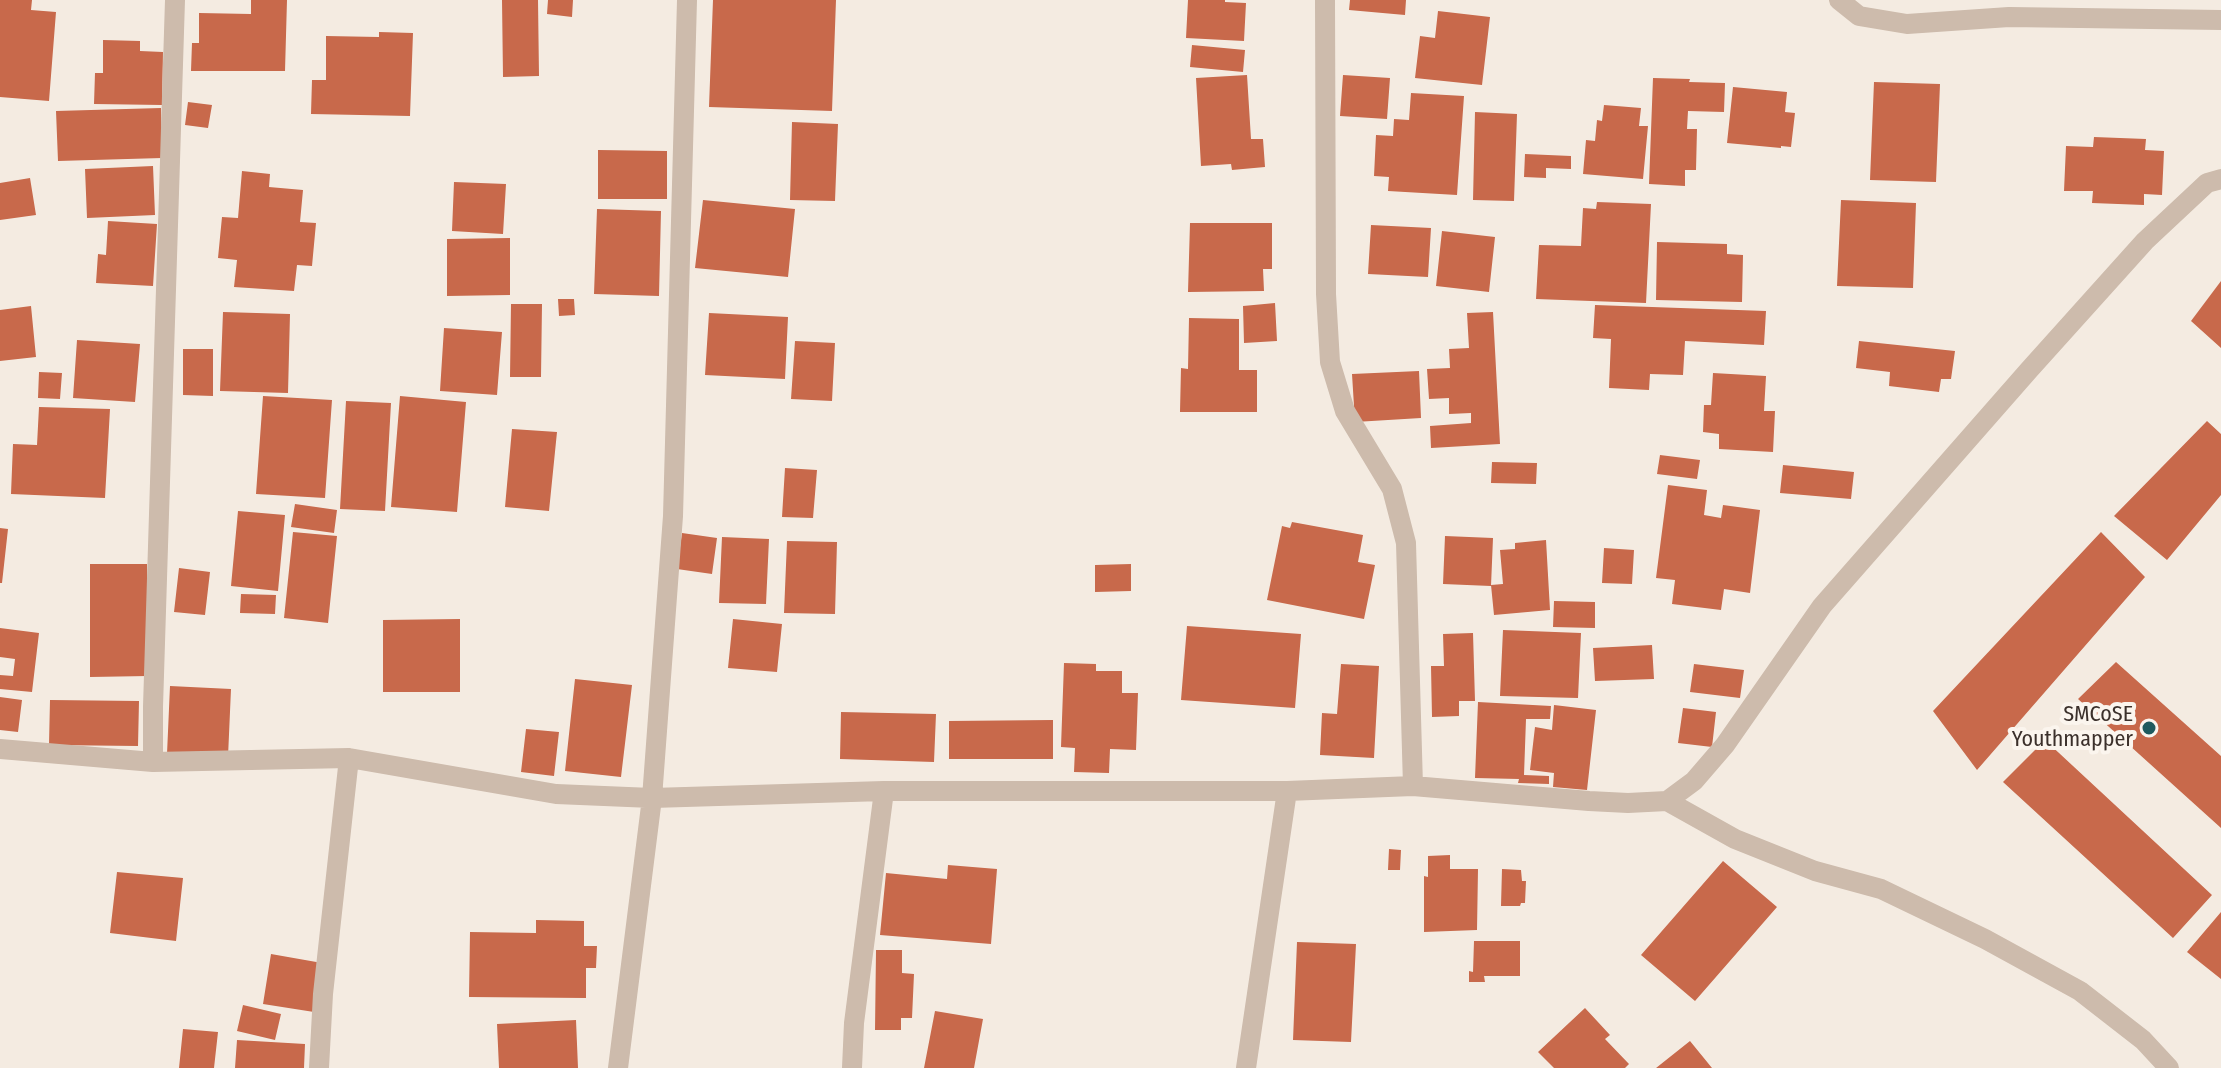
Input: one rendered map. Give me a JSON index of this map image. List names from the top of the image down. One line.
{"places":["SMCoSE Youthmapper"]}
